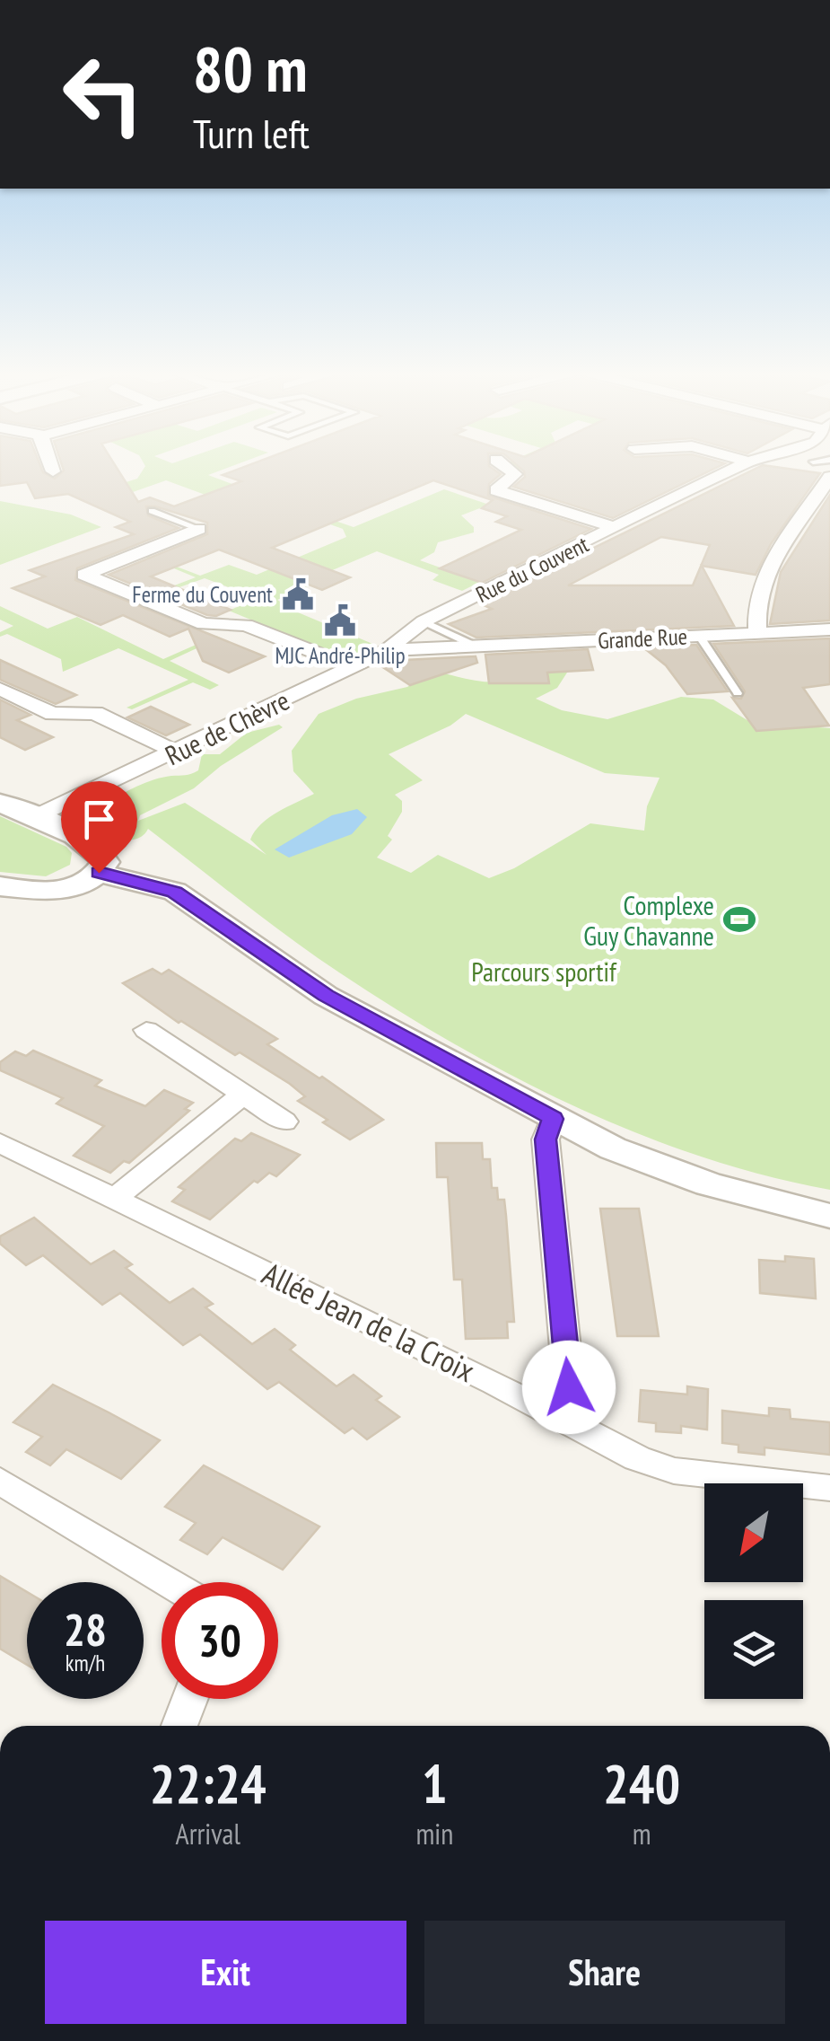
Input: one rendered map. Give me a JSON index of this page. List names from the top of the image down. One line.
{"streets":{"street":["Rue du Couvent","Grande Rue","Rue de Chèvre","Allée Jean de la Croix"]},"crossings":[["Rue du Couvent","Grande Rue"],["Rue du Couvent","Rue de Chèvre"],["Grande Rue","Rue de Chèvre"]],"parks":["Parcours sportif"],"places":{"public building":["Ferme du Couvent","MJC André-Philip"],"sports":["Complexe Guy Chavanne"]},"north":"bottom left","page":{"turn":["80 m","Turn left"],"speed":"28 km/h","limit":"30","eta":["22:24","Arrival","1","min","240","m"],"buttons":["Exit","Share"]}}
